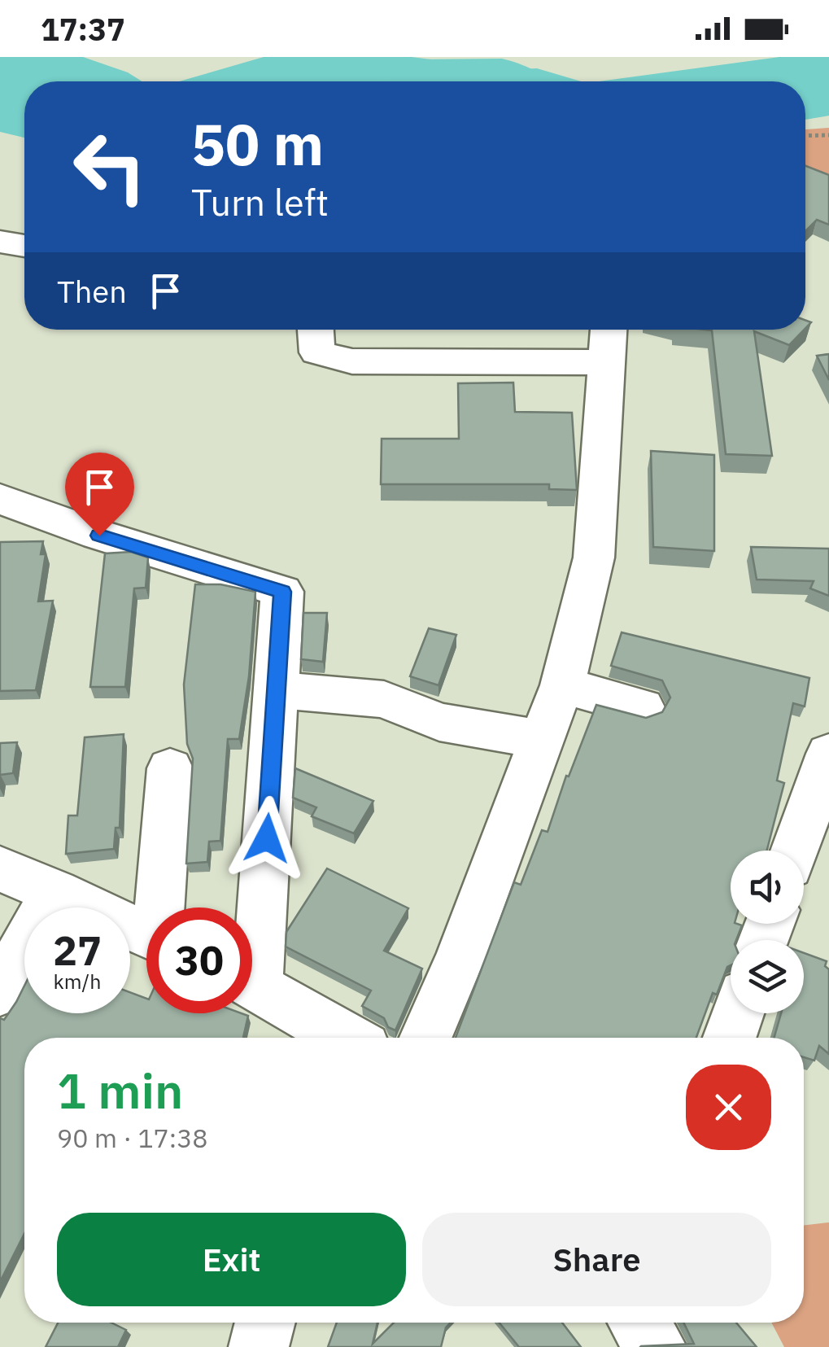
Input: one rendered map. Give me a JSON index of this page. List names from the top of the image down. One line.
{"page":{"status":"17:37","turn":["50 m","Turn left"],"then":"Then","speed":"27 km/h","limit":"30","heading":["1 min","90 m · 17:38"],"buttons":["Exit","Share"]}}
